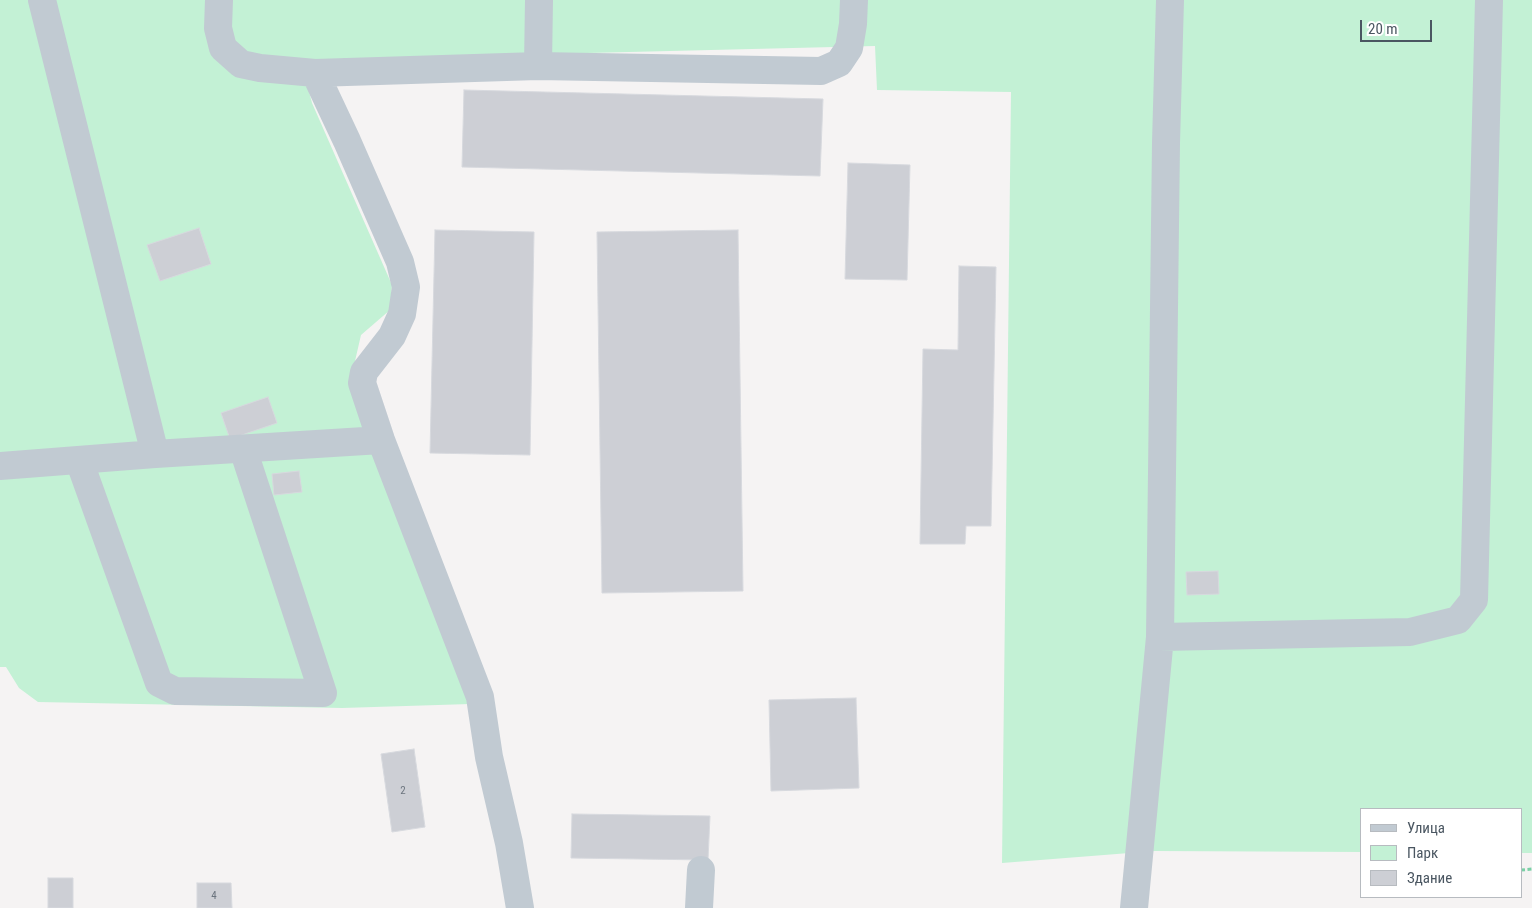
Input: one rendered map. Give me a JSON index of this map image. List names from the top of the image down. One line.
{"house_numbers":["2","4"],"legend":["Улица","Парк","Здание"],"scale_bar":"20 m"}
